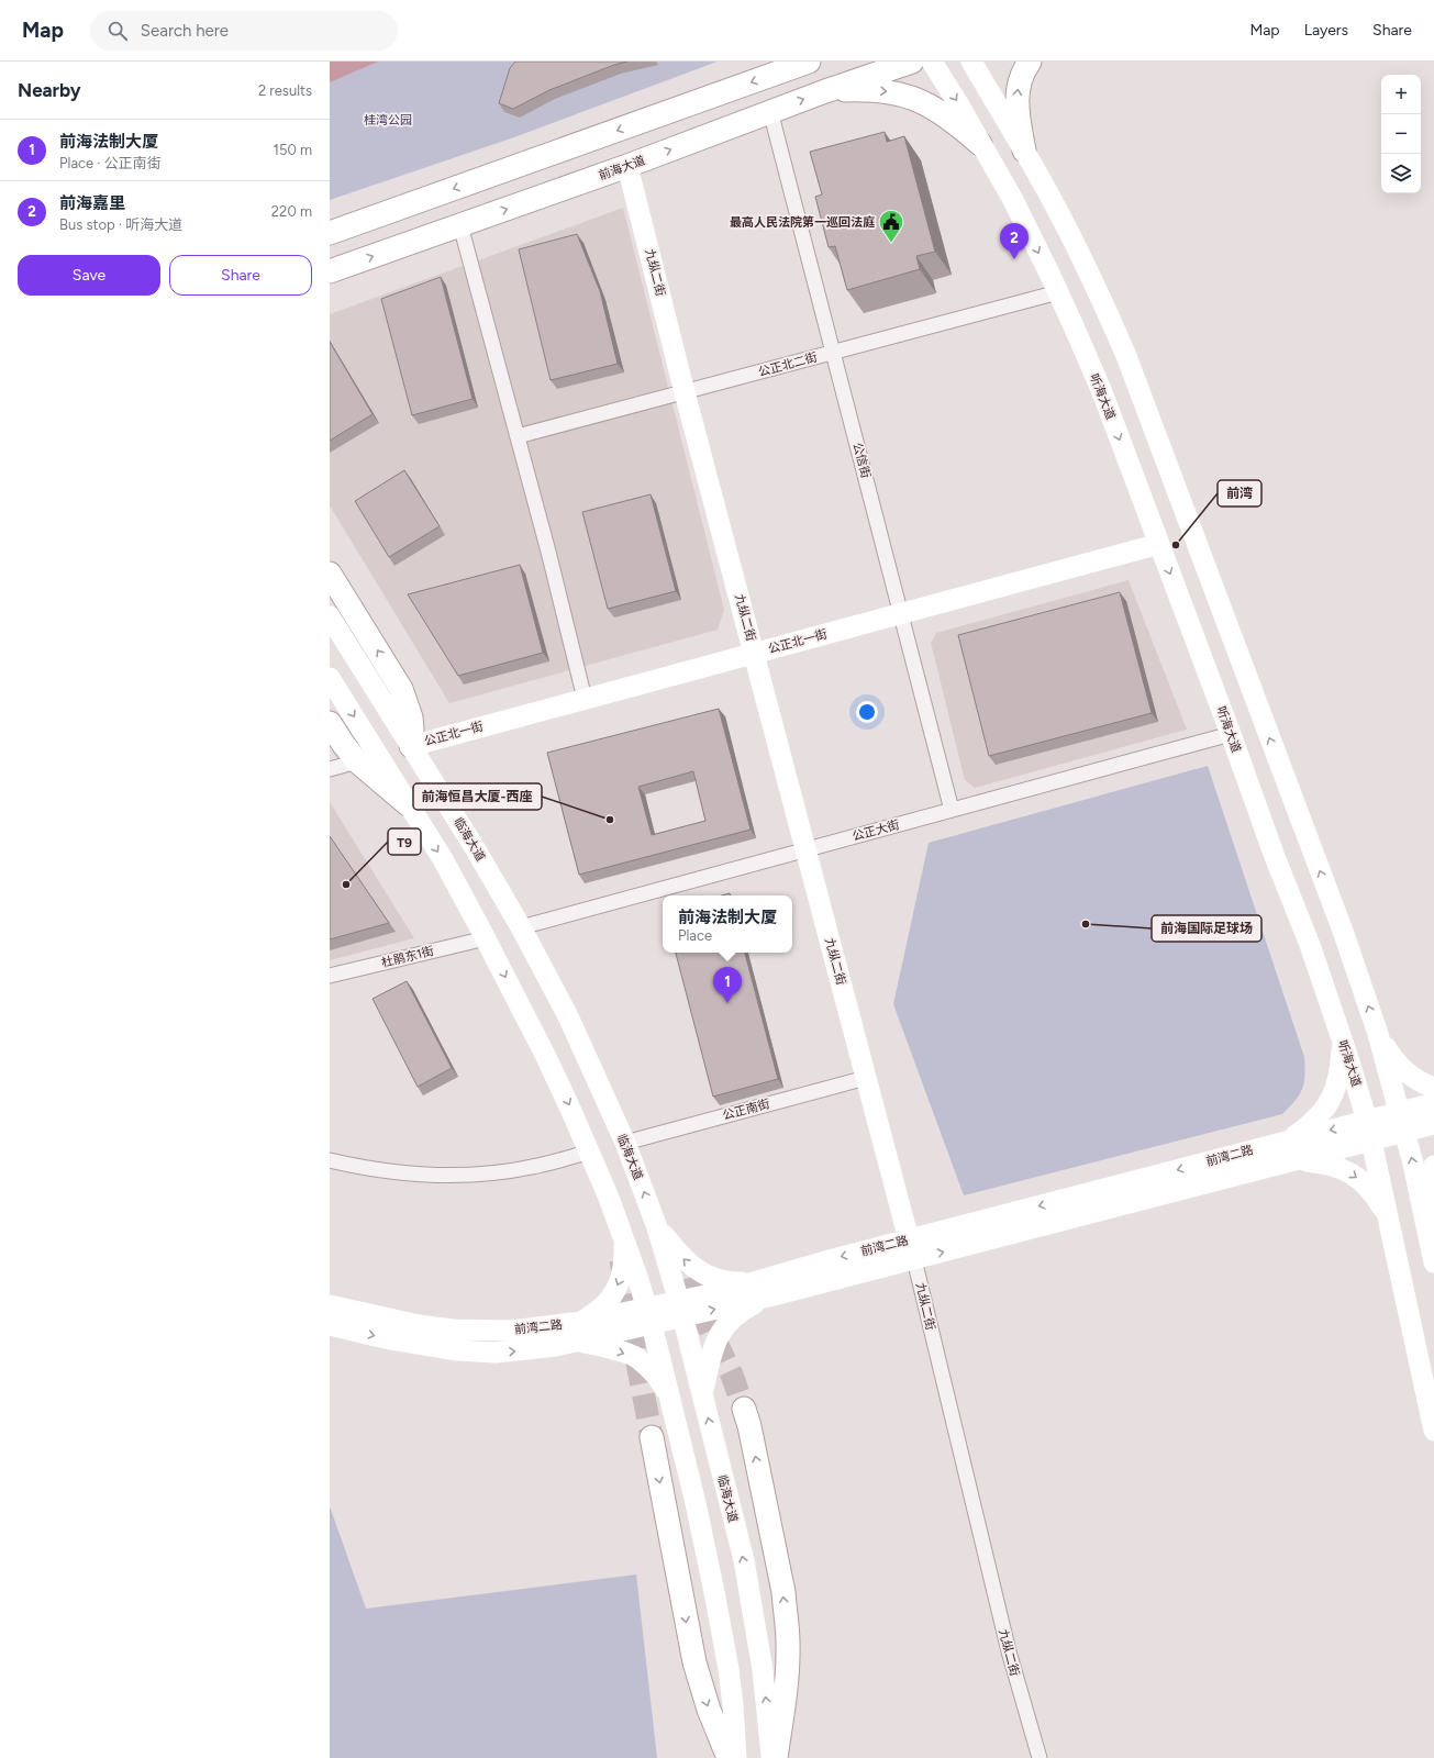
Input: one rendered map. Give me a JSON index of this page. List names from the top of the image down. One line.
{"streets":{"main road":["前海大道","九纵二街","听海大道","公正北一街","临海大道","前湾二路"],"street":["公正北二街","公信街","公正大街","杜鹃东1街","公正南街"]},"crossings":[["前海大道","九纵二街"],["前海大道","公信街"],["九纵二街","公正北二街"],["九纵二街","公正北一街"],["九纵二街","公正大街"],["九纵二街","公正南街"],["九纵二街","前湾二路"],["公正北二街","听海大道"],["公正北二街","公信街"],["听海大道","公正北一街"],["听海大道","公正大街"],["听海大道","前湾二路"],["公信街","公正北一街"],["公信街","公正大街"],["公正北一街","临海大道"],["公正大街","临海大道"],["临海大道","公正南街"],["临海大道","前湾二路"]],"parks":["桂湾公园"],"places":{"public building":["最高人民法院第一巡回法庭"],"other":["前湾","前海恒昌大厦-西座","T9","前海国际足球场"]},"page":{"header":"Map","search":"Search here","nav":["Map","Layers","Share"],"heading":["Nearby","2 results"],"map_buttons":["+","−"],"list":[{"mark":"1","name":"前海法制大厦","note":"Place · 公正南街","value":"150 m"},{"mark":"2","name":"前海嘉里","note":"Bus stop · 听海大道","value":"220 m"}],"pins":["2","1"],"buttons":["Save","Share"],"popup":["前海法制大厦","Place"]}}
